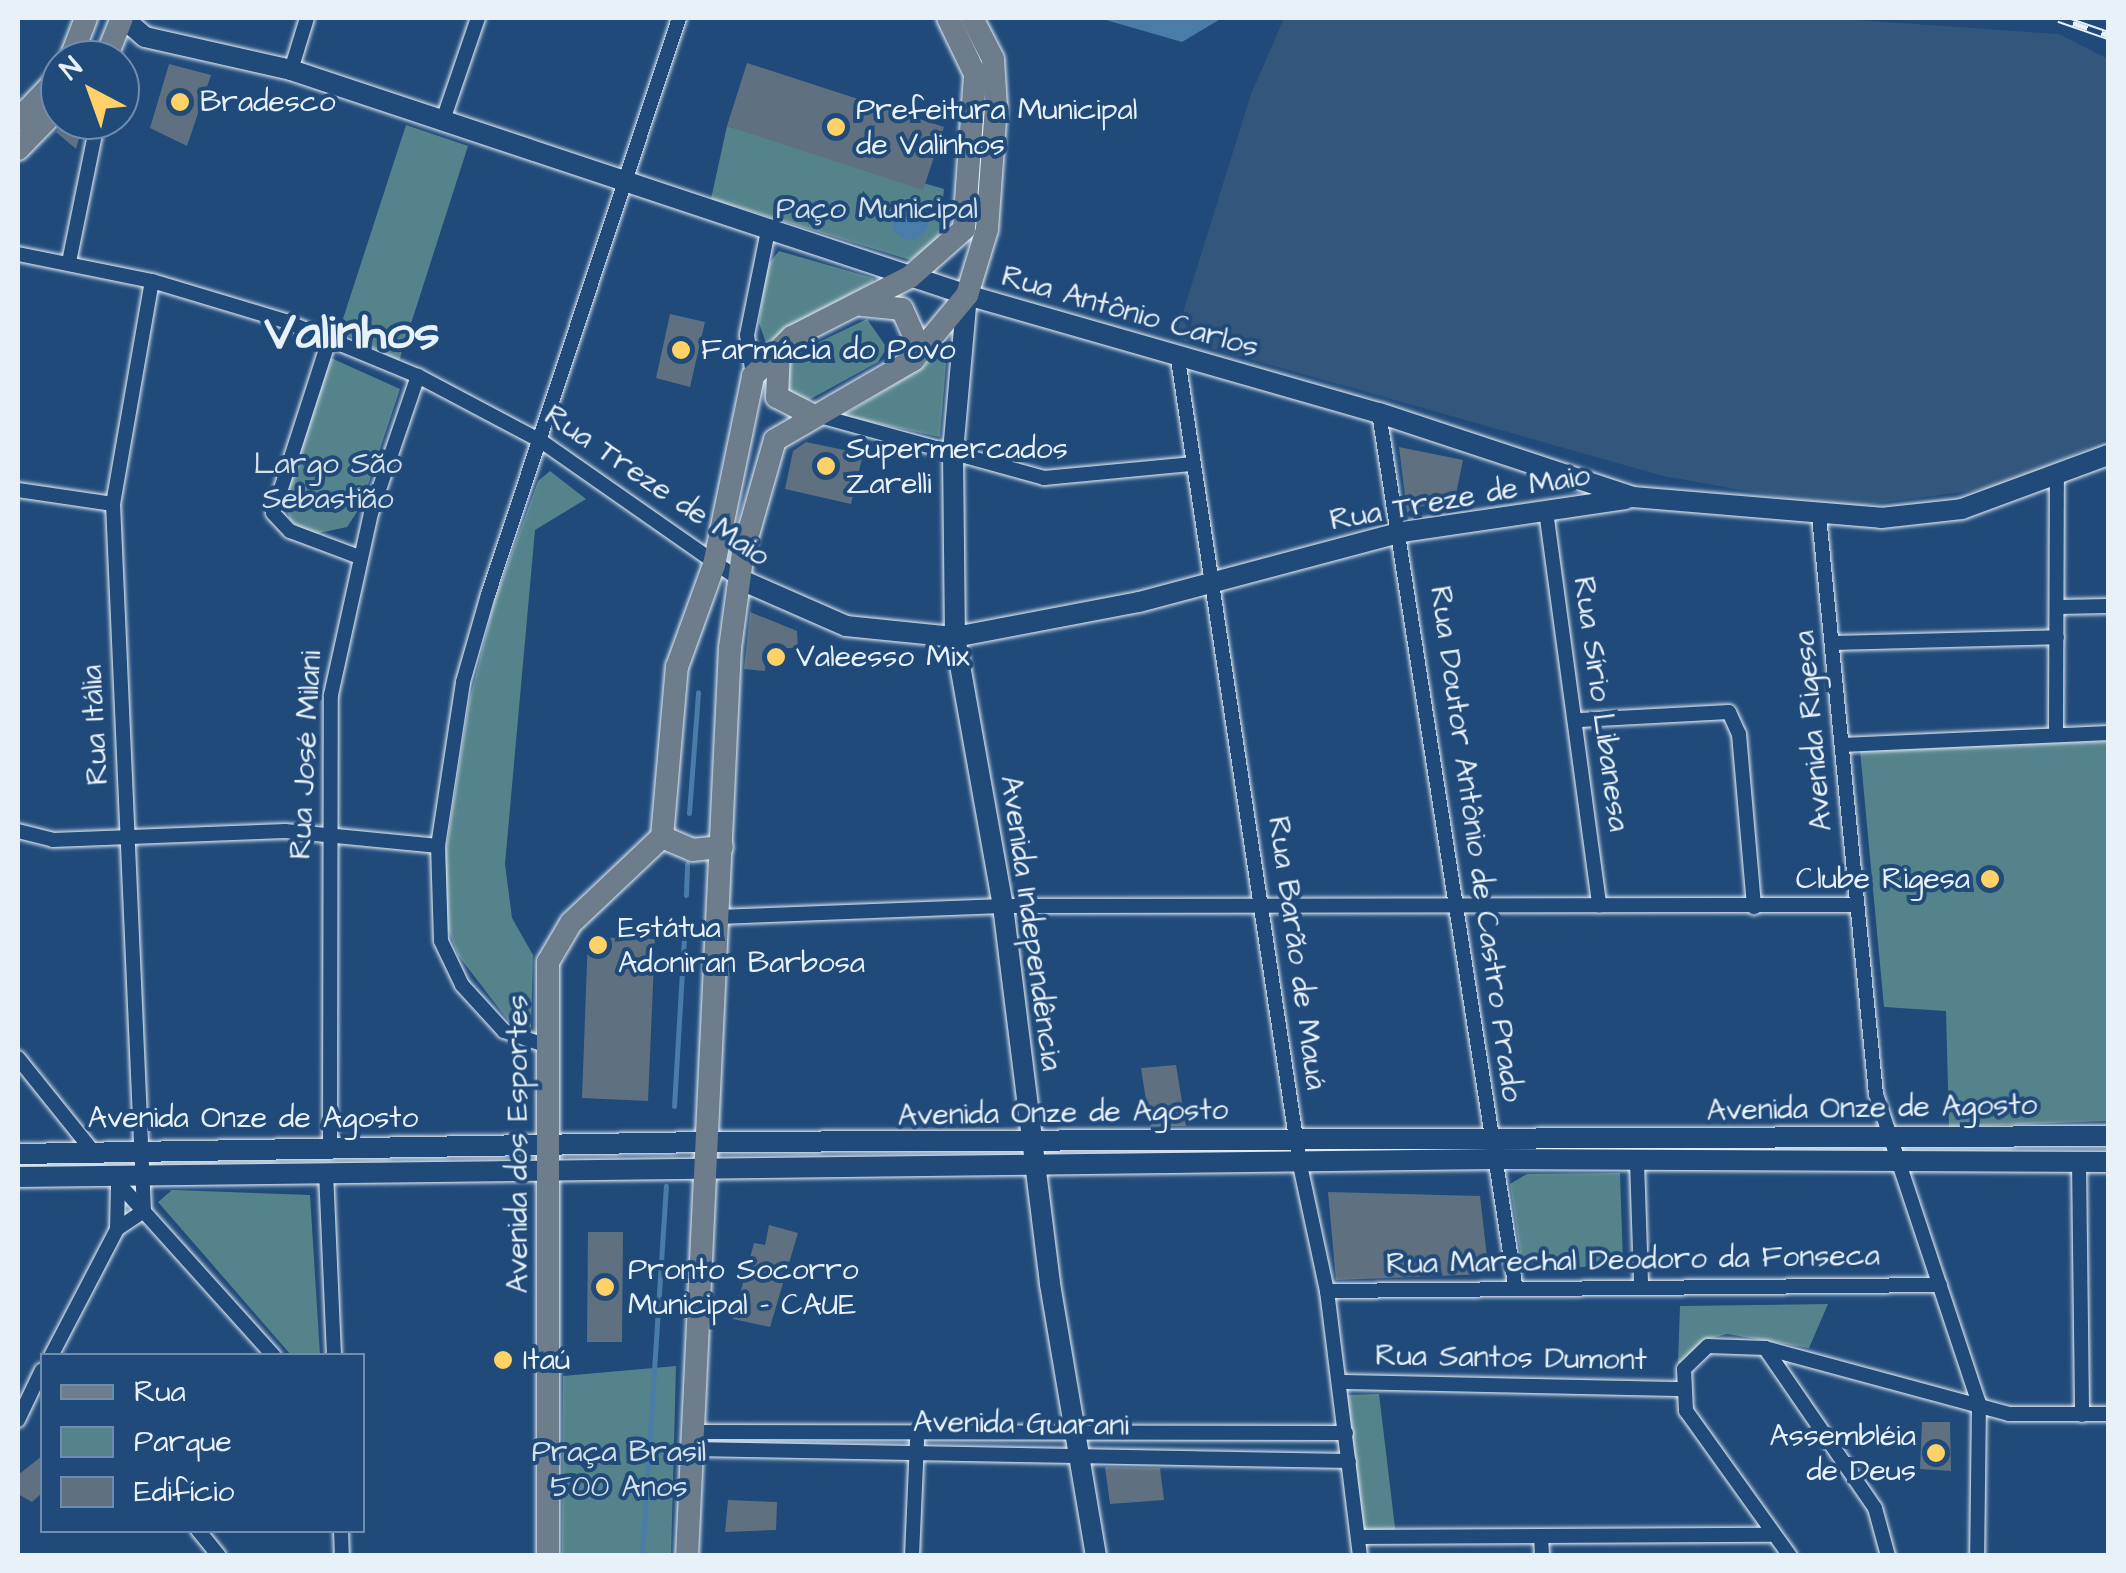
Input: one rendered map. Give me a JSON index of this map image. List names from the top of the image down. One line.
{"streets":{"main road":["Rua Antônio Carlos","Rua Treze de Maio","Avenida Independência","Avenida Onze de Agosto","Avenida dos Esportes"],"street":["Rua Sírio Libanesa","Rua Itália","Avenida Rigesa","Rua José Milani","Rua Doutor Antônio de Castro Prado","Rua Barão de Mauá","Rua Marechal Deodoro da Fonseca","Rua Santos Dumont","Avenida Guarani"]},"crossings":[["Rua Antônio Carlos","Rua Treze de Maio"],["Rua Antônio Carlos","Avenida Rigesa"],["Rua Antônio Carlos","Rua Doutor Antônio de Castro Prado"],["Rua Antônio Carlos","Avenida Independência"],["Rua Antônio Carlos","Rua Barão de Mauá"],["Rua Treze de Maio","Rua Sírio Libanesa"],["Rua Treze de Maio","Rua Itália"],["Rua Treze de Maio","Rua José Milani"],["Rua Treze de Maio","Rua Doutor Antônio de Castro Prado"],["Rua Treze de Maio","Avenida Independência"],["Rua Treze de Maio","Rua Barão de Mauá"],["Rua Itália","Avenida Onze de Agosto"],["Avenida Rigesa","Avenida Onze de Agosto"],["Avenida Rigesa","Rua Marechal Deodoro da Fonseca"],["Rua José Milani","Avenida Onze de Agosto"],["Rua Doutor Antônio de Castro Prado","Avenida Onze de Agosto"],["Rua Doutor Antônio de Castro Prado","Rua Marechal Deodoro da Fonseca"],["Avenida Independência","Avenida Onze de Agosto"],["Avenida Independência","Avenida Guarani"],["Rua Barão de Mauá","Avenida Onze de Agosto"],["Rua Barão de Mauá","Rua Marechal Deodoro da Fonseca"],["Rua Barão de Mauá","Rua Santos Dumont"],["Rua Barão de Mauá","Avenida Guarani"],["Avenida Onze de Agosto","Avenida dos Esportes"]],"districts":["Valinhos"],"parks":["Paço Municipal","Largo São Sebastião","Praça Brasil 500 Anos"],"places":["Bradesco","Prefeitura Municipal de Valinhos","Farmácia do Povo","Supermercados Zarelli","Valeesso Mix","Clube Rigesa","Estátua Adoniran Barbosa","Pronto Socorro Municipal - CAUE","Itaú","Assembléia de Deus"],"legend":["Rua","Parque","Edifício"],"north":"top left"}
